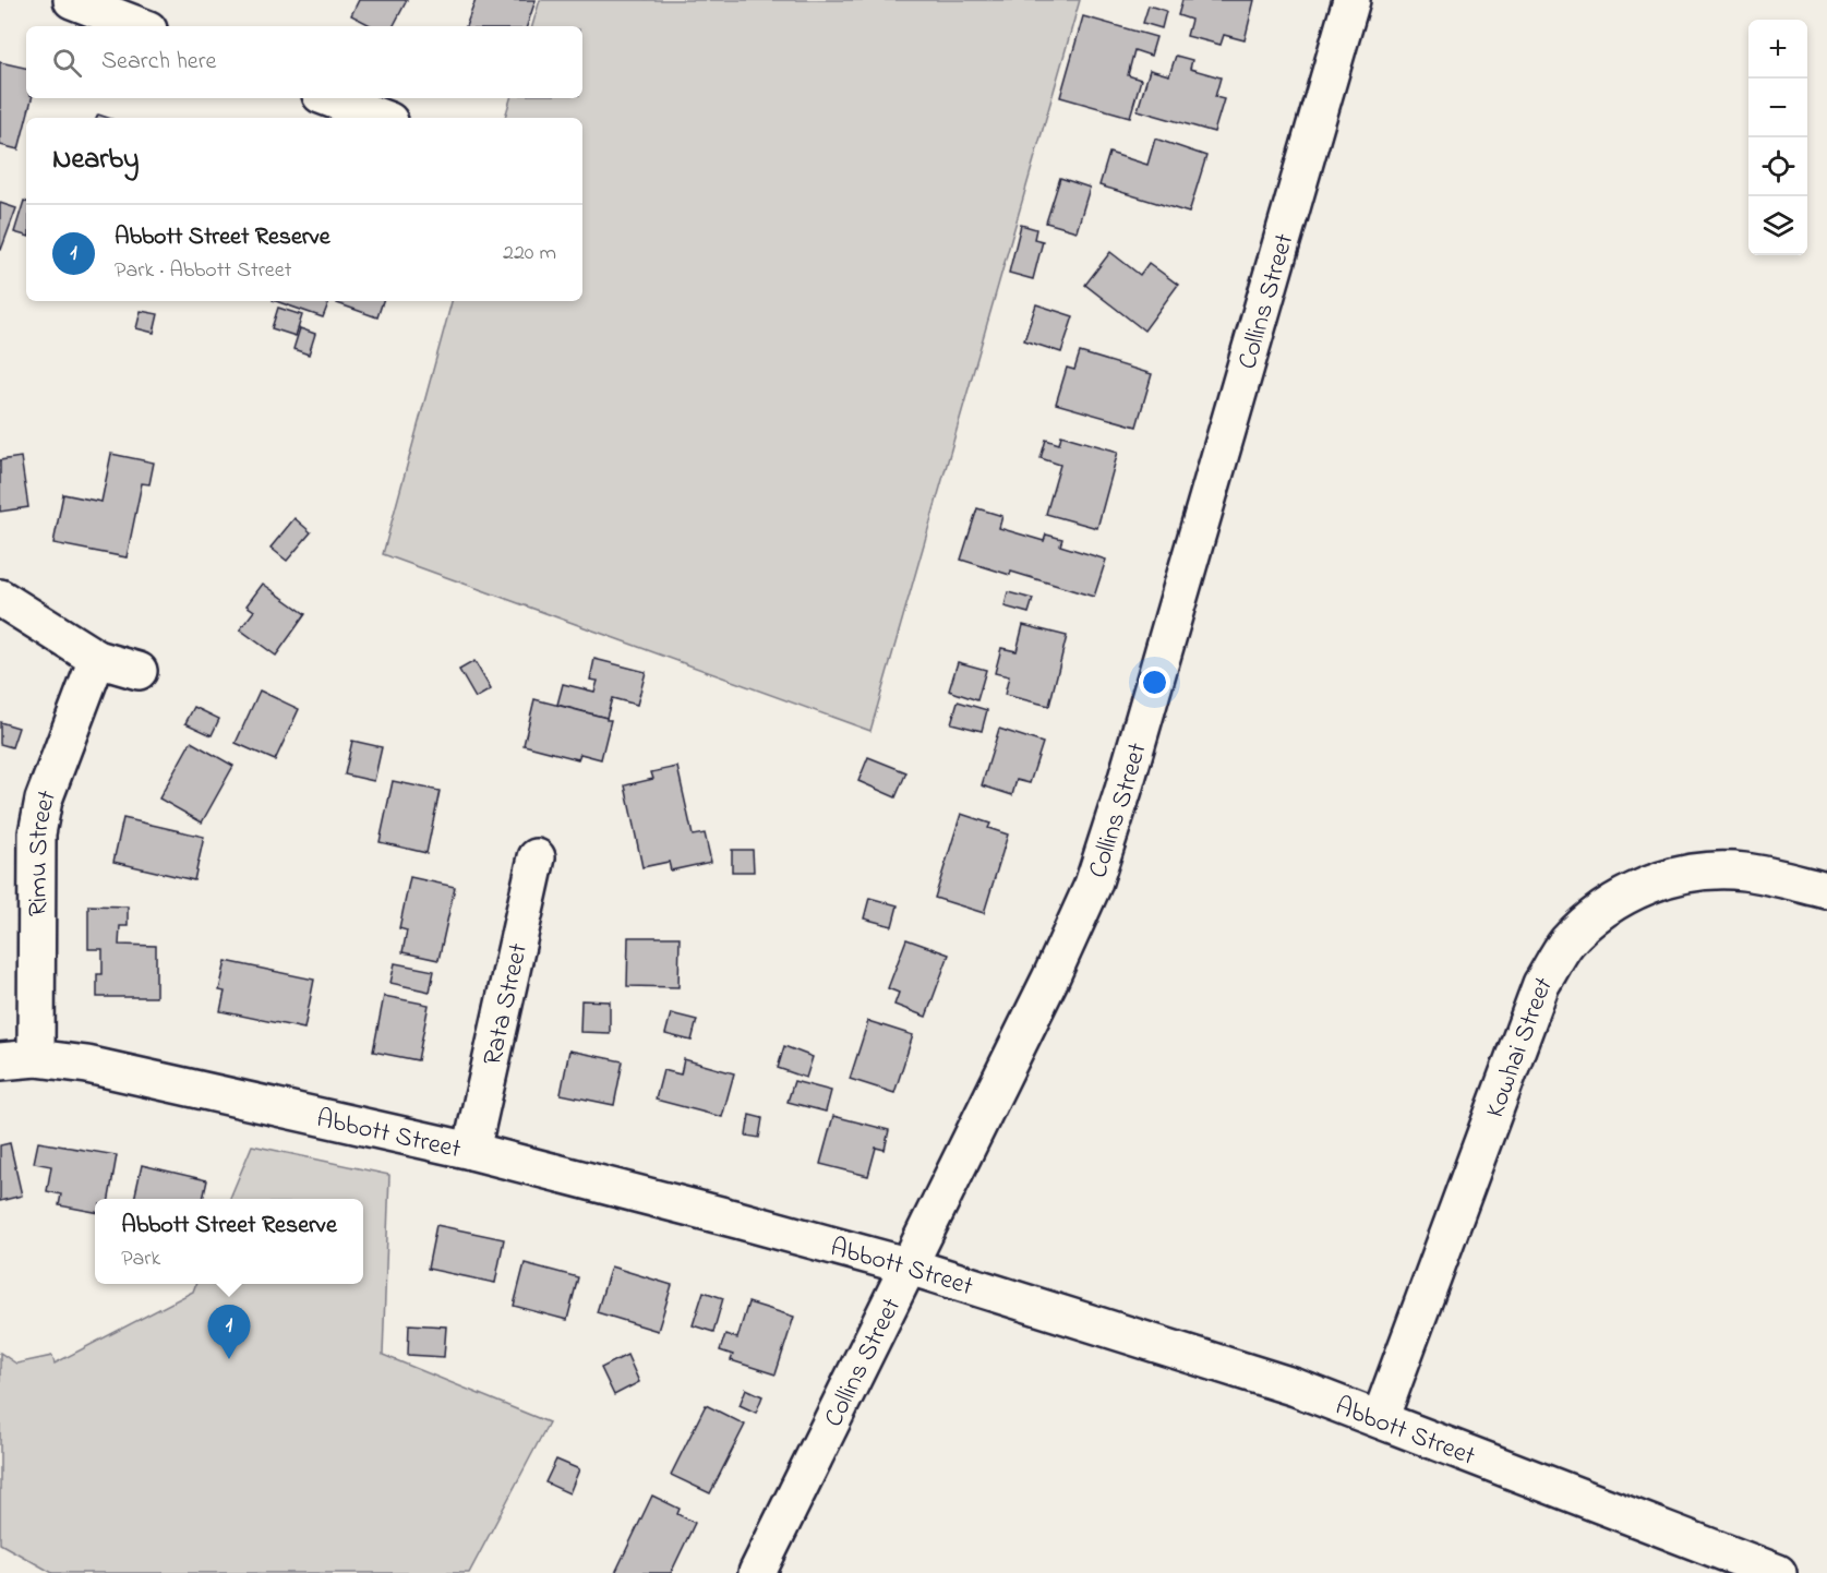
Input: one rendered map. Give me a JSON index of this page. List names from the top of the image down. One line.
{"streets":{"street":["Collins Street","Rimu Street","Rata Street","Kowhai Street","Abbott Street"]},"crossings":[["Collins Street","Abbott Street"],["Rimu Street","Abbott Street"],["Rata Street","Abbott Street"],["Kowhai Street","Abbott Street"]],"page":{"map_buttons":["+","−"],"search":"Search here","heading":"Nearby","list":[{"mark":"1","name":"Abbott Street Reserve","note":"Park · Abbott Street","value":"220 m"}],"popup":["Abbott Street Reserve","Park"],"pins":"1"}}
